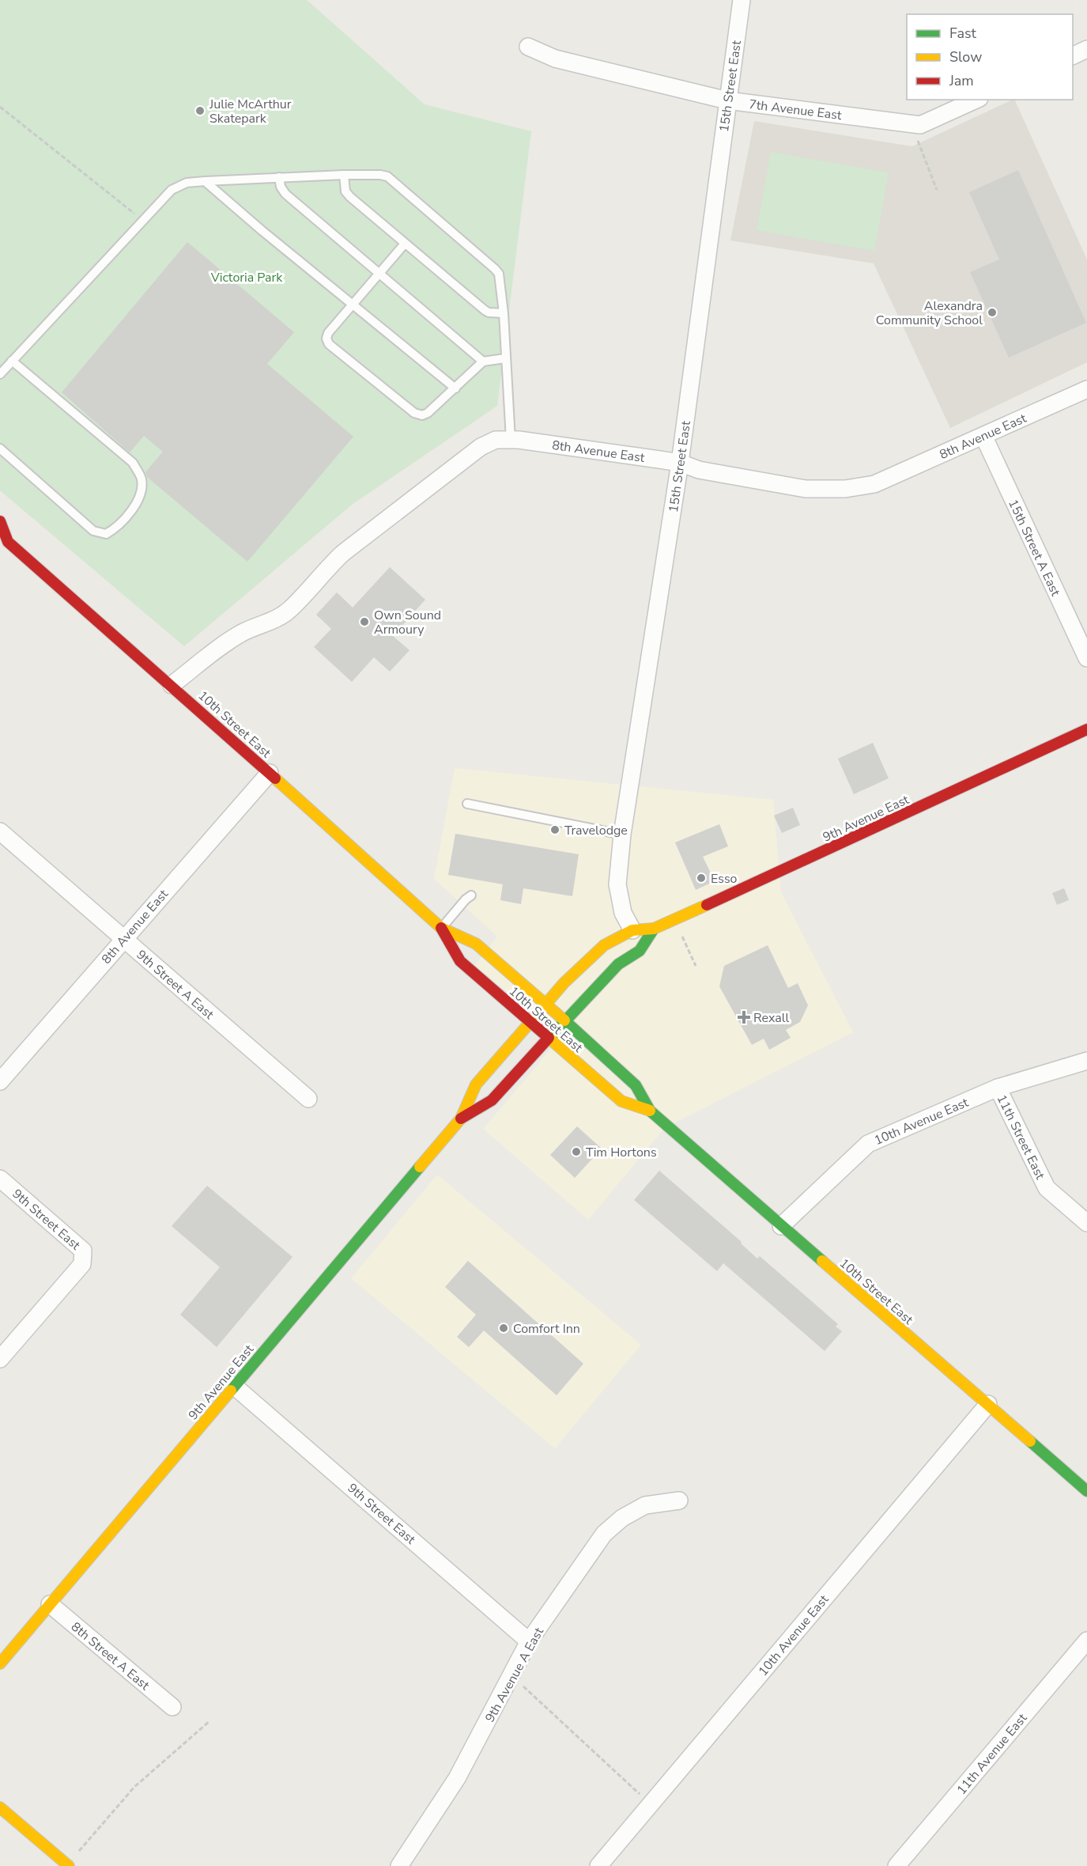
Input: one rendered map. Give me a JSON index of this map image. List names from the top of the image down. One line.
{"streets":{"main road":["10th Street East","9th Avenue East"],"street":["15th Street East","7th Avenue East","8th Avenue East","15th Street A East","9th Street A East","10th Avenue East","11th Street East","9th Street East","8th Street A East","9th Avenue A East","11th Avenue East"]},"crossings":[["15th Street East","7th Avenue East"],["15th Street East","8th Avenue East"],["15th Street East","9th Avenue East"],["8th Avenue East","15th Street A East"],["8th Avenue East","10th Street East"],["8th Avenue East","9th Street A East"],["10th Street East","9th Avenue East"],["10th Street East","10th Avenue East"],["9th Avenue East","9th Street East"],["9th Avenue East","8th Street A East"],["10th Avenue East","11th Street East"],["9th Street East","9th Avenue A East"]],"parks":["Victoria Park"],"places":{"other":["Julie McArthur Skatepark","Alexandra Community School","Own Sound Armoury","Travelodge","Esso","Tim Hortons","Comfort Inn"],"health":["Rexall"]},"legend":["Fast","Slow","Jam"]}
